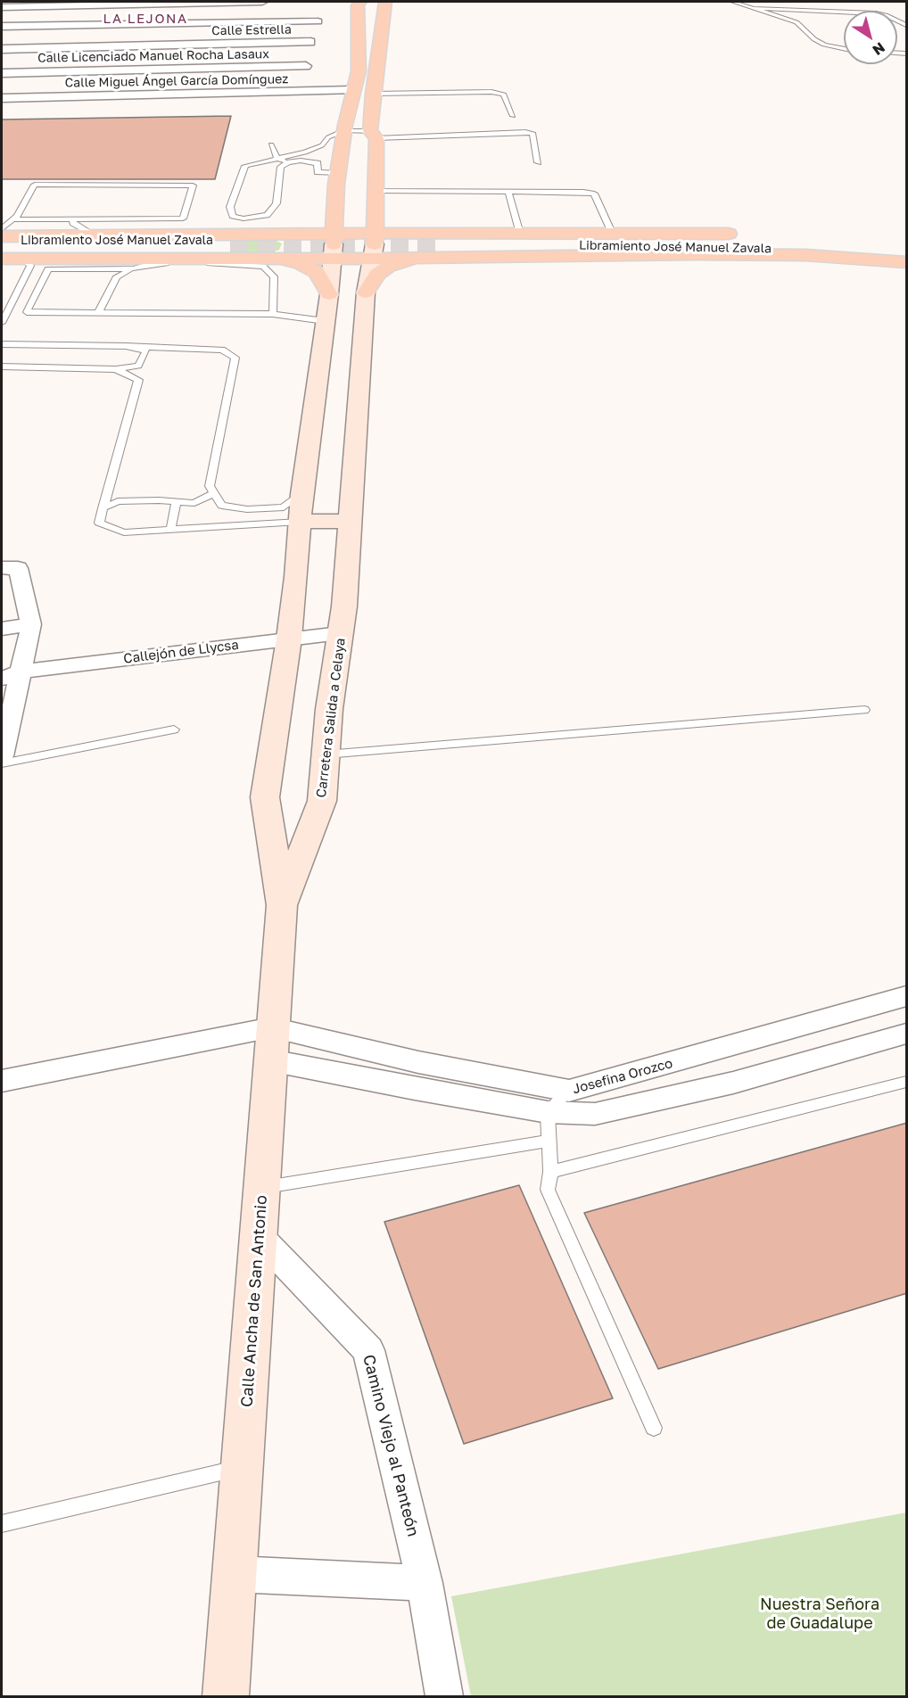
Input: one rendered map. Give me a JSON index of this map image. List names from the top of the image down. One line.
{"streets":{"main road":["Libramiento José Manuel Zavala","Carretera Salida a Celaya","Calle Ancha de San Antonio"],"street":["Calle Estrella","Calle Licenciado Manuel Rocha Lasaux","Calle Miguel Ángel García Domínguez","Callejón de Llycsa","Josefina Orozco","Camino Viejo al Panteón"]},"crossings":[["Calle Estrella","Calle Licenciado Manuel Rocha Lasaux"],["Calle Estrella","Calle Miguel Ángel García Domínguez"],["Calle Licenciado Manuel Rocha Lasaux","Calle Miguel Ángel García Domínguez"],["Callejón de Llycsa","Carretera Salida a Celaya"],["Carretera Salida a Celaya","Calle Ancha de San Antonio"],["Josefina Orozco","Calle Ancha de San Antonio"],["Calle Ancha de San Antonio","Camino Viejo al Panteón"]],"districts":["LA LEJONA"],"parks":["Nuestra Señora de Guadalupe"],"north":"bottom right"}
